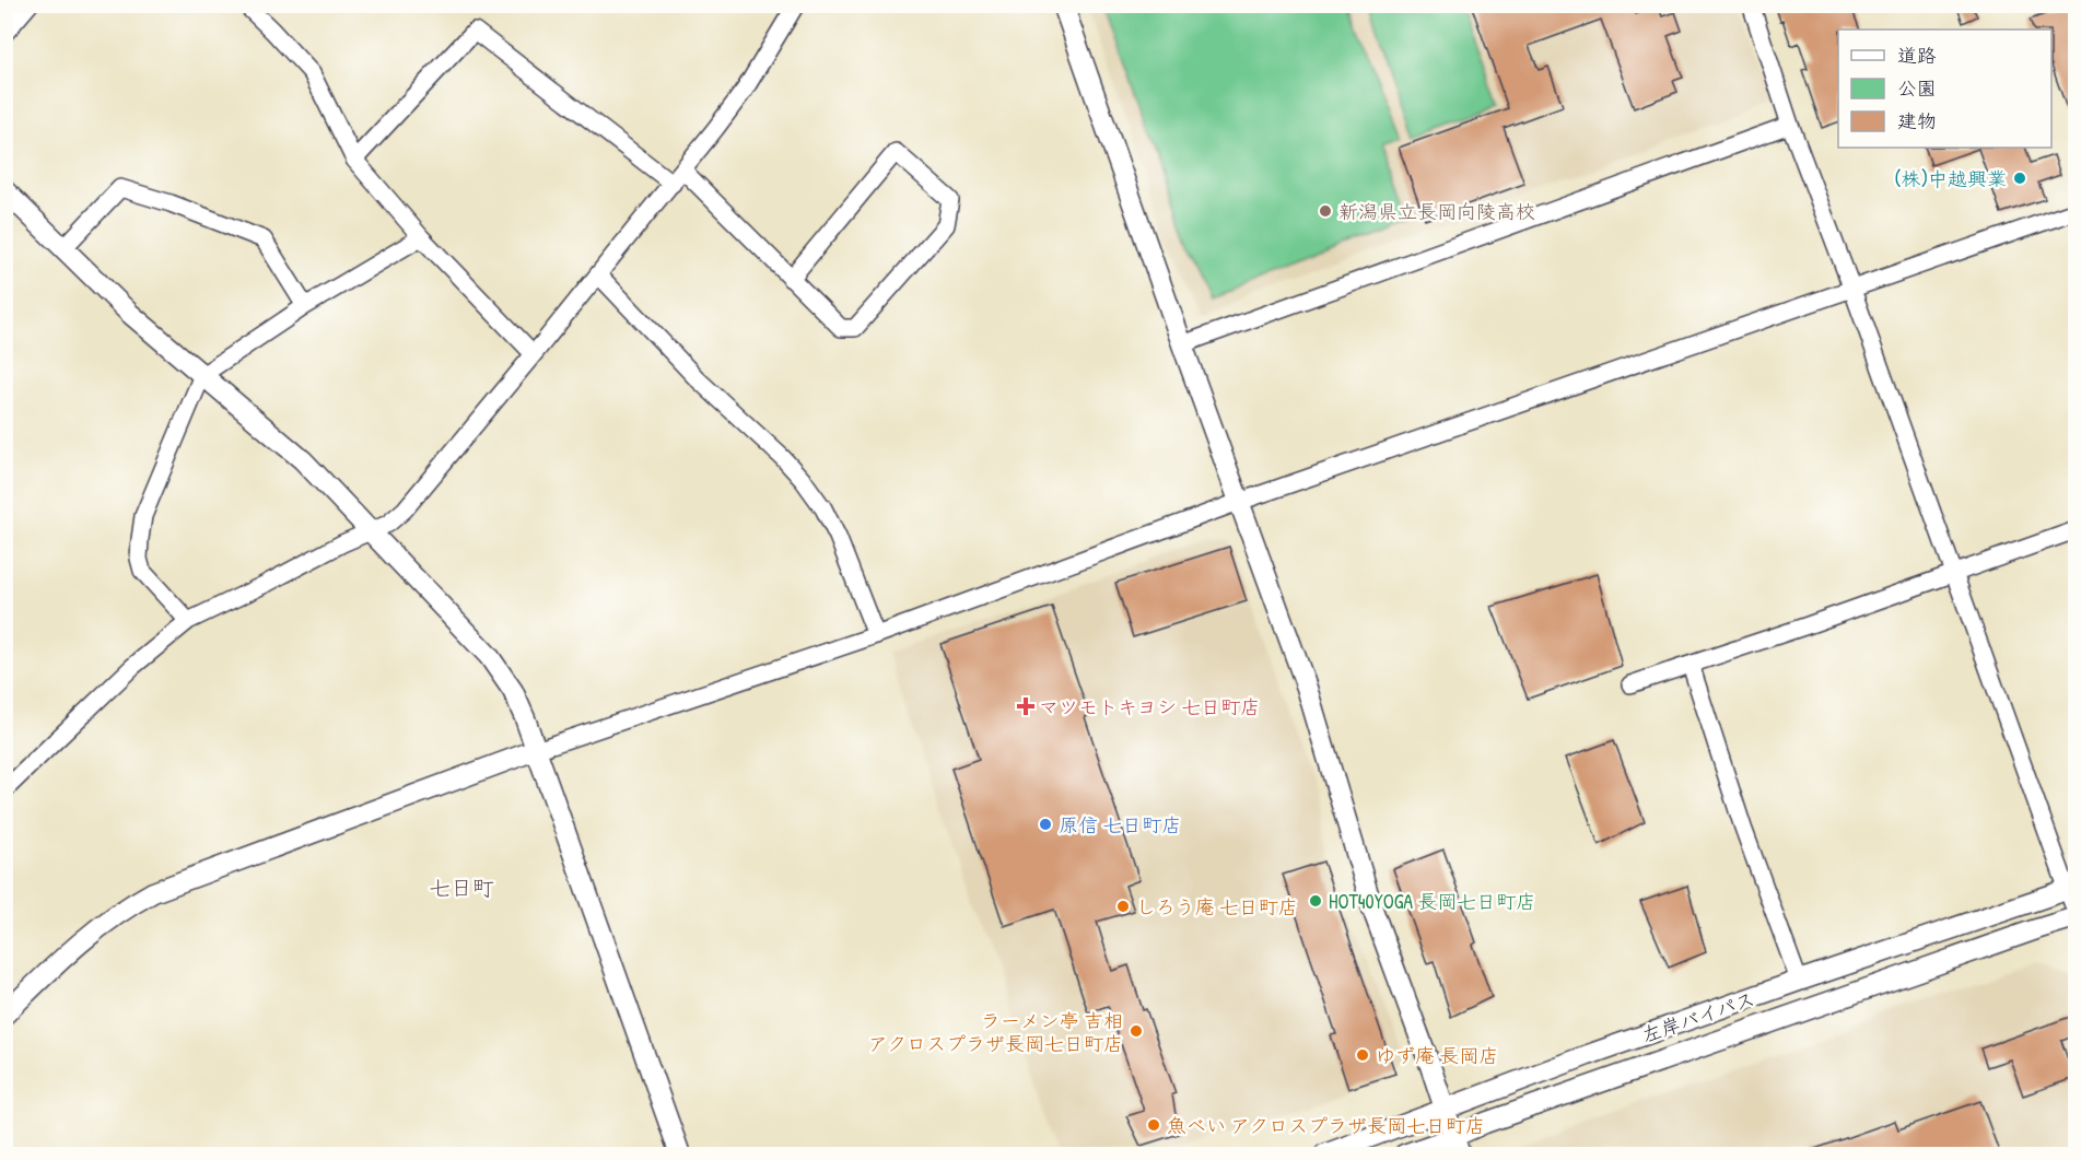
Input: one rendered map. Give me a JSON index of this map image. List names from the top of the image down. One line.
{"streets":{"street":["左岸バイパス"]},"districts":["七日町"],"places":{"other":["(株)中越興業","新潟県立長岡向陵高校","原信 七日町店","HOT40YOGA 長岡七日町店","しろう庵 七日町店","ラーメン亭 吉相 アクロスプラザ長岡七日町店","ゆず庵 長岡店","魚べい アクロスプラザ長岡七日町店"],"health":["マツモトキヨシ 七日町店"]},"legend":["道路","公園","建物"]}
